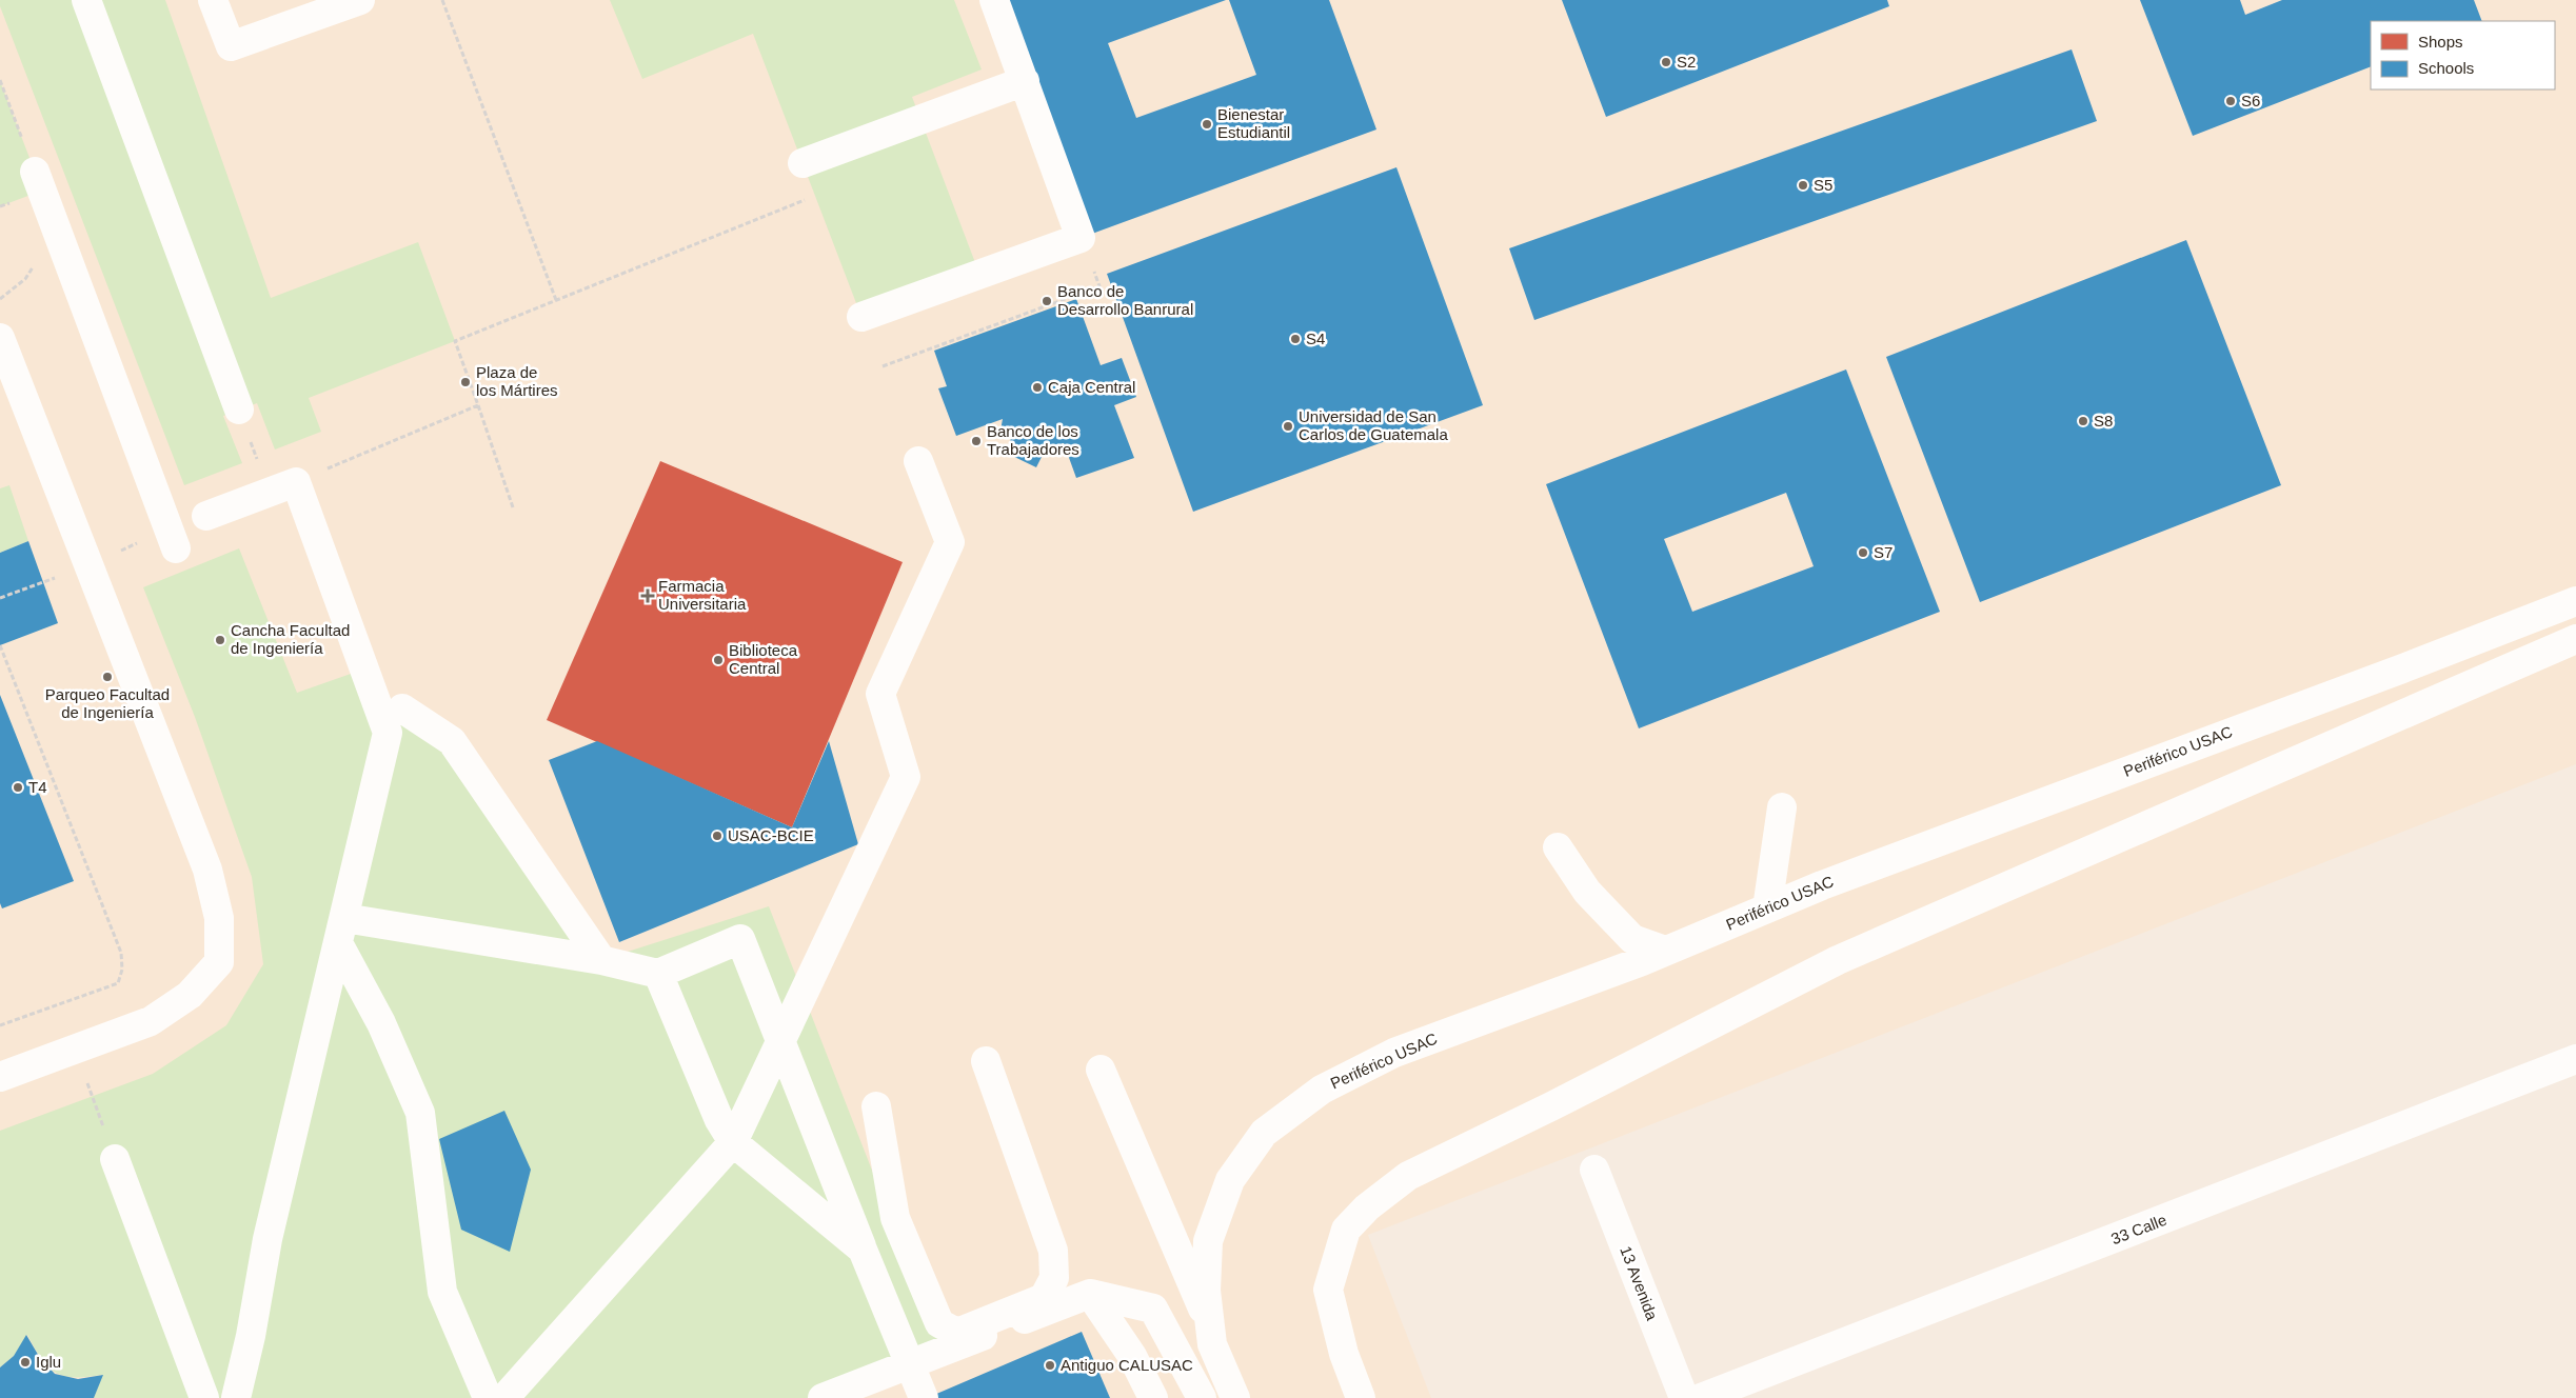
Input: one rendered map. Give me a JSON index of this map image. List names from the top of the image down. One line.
{"streets":{"street":["Periférico USAC","33 Calle","13 Avenida"]},"places":{"other":["S2","S6","Bienestar Estudiantil","S5","Banco de Desarrollo Banrural","S4","Plaza de los Mártires","Caja Central","S8","Universidad de San Carlos de Guatemala","Banco de los Trabajadores","S7","Cancha Facultad de Ingeniería","Biblioteca Central","Parqueo Facultad de Ingeniería","T4","USAC-BCIE","Iglu","Antiguo CALUSAC"],"health":["Farmacia Universitaria"]},"legend":["Shops","Schools"]}
